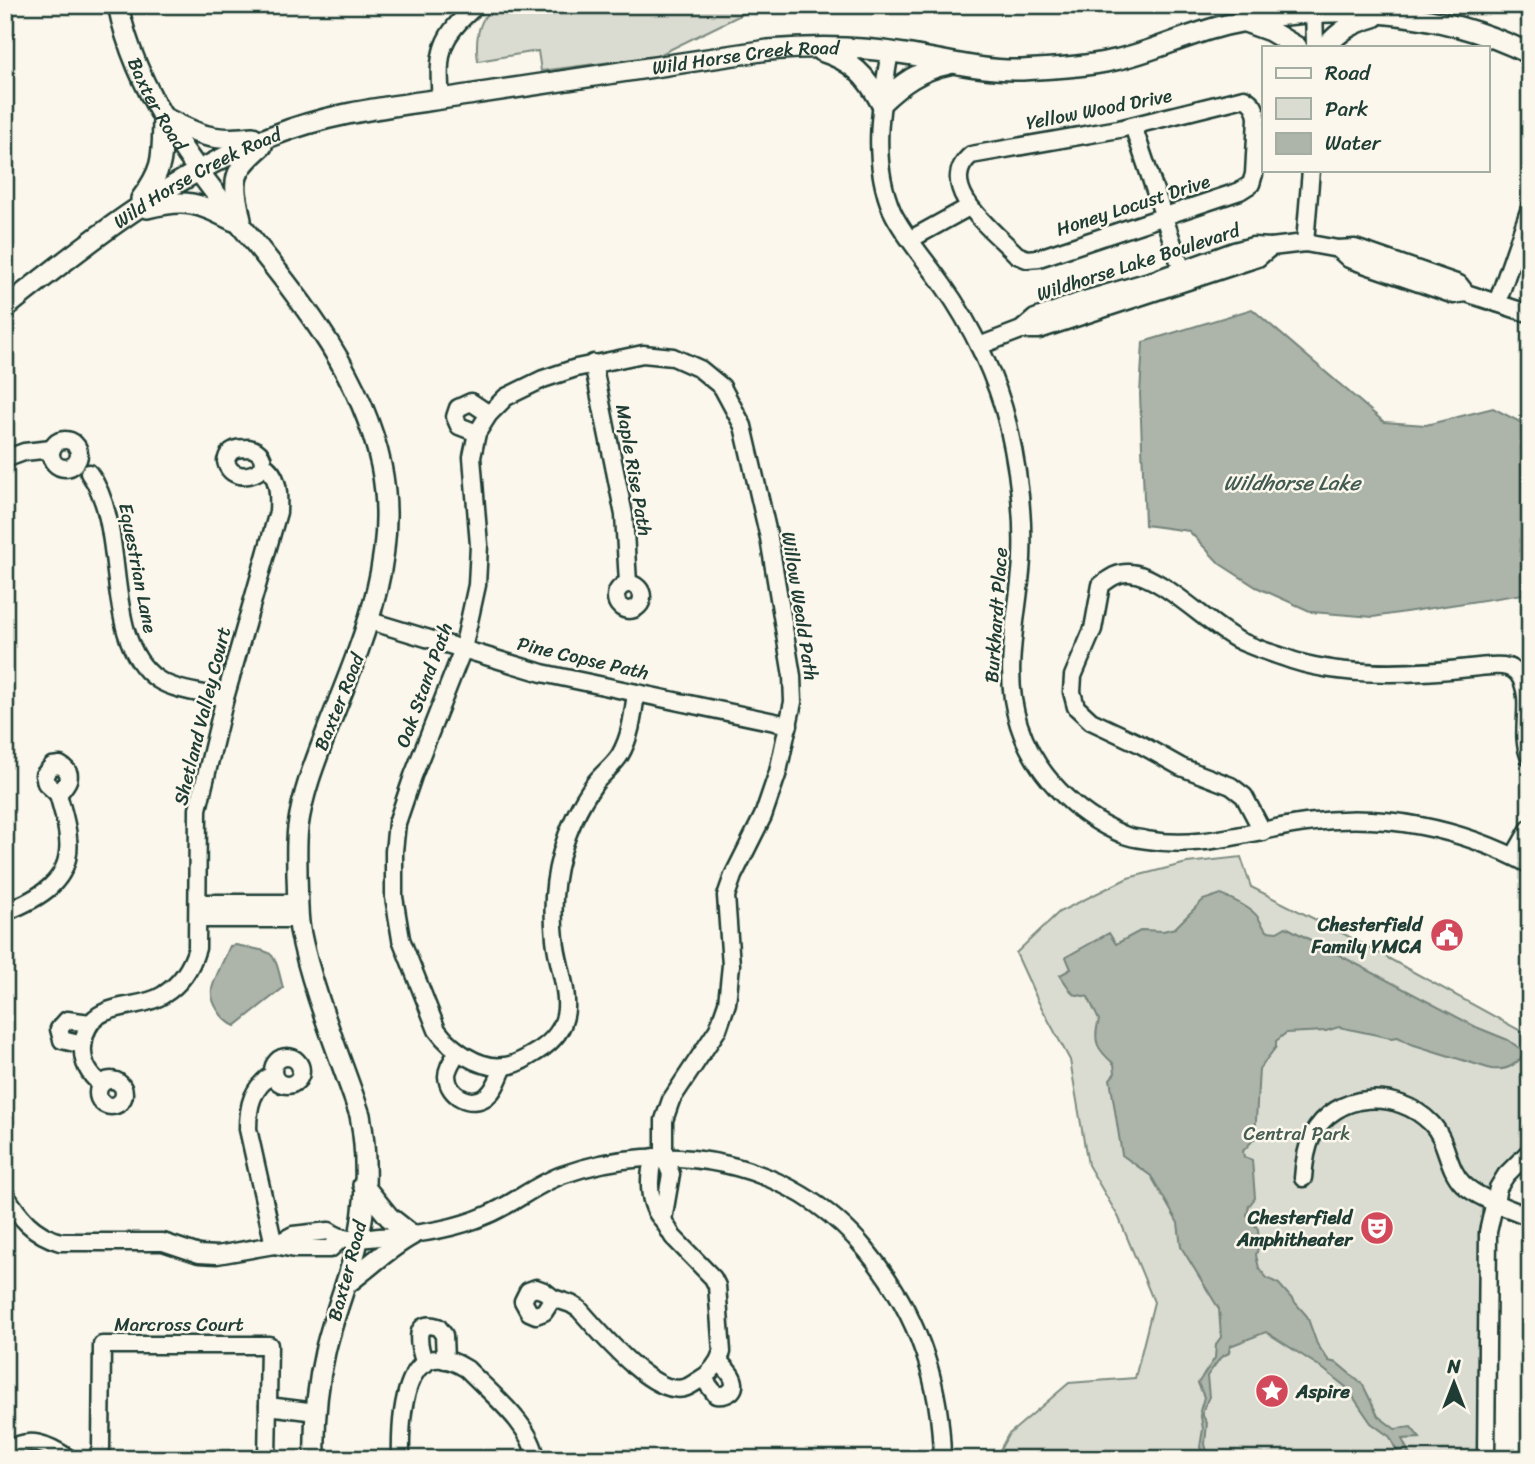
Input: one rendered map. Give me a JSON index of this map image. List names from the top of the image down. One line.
{"streets":{"main road":["Wild Horse Creek Road","Baxter Road"],"street":["Yellow Wood Drive","Honey Locust Drive","Wildhorse Lake Boulevard","Maple Rise Path","Equestrian Lane","Willow Weald Path","Burkhardt Place","Pine Copse Path","Oak Stand Path","Shetland Valley Court","Marcross Court"]},"crossings":[["Wild Horse Creek Road","Baxter Road"],["Wild Horse Creek Road","Burkhardt Place"],["Baxter Road","Pine Copse Path"],["Yellow Wood Drive","Honey Locust Drive"],["Wildhorse Lake Boulevard","Burkhardt Place"],["Maple Rise Path","Willow Weald Path"],["Maple Rise Path","Oak Stand Path"],["Equestrian Lane","Shetland Valley Court"],["Willow Weald Path","Pine Copse Path"],["Willow Weald Path","Oak Stand Path"],["Pine Copse Path","Oak Stand Path"]],"water":["Wildhorse Lake"],"parks":["Central Park"],"places":{"public building":["Chesterfield Family YMCA"],"theatre":["Chesterfield Amphitheater"],"place":["Aspire"]},"legend":["Road","Park","Water"],"north":"top"}
